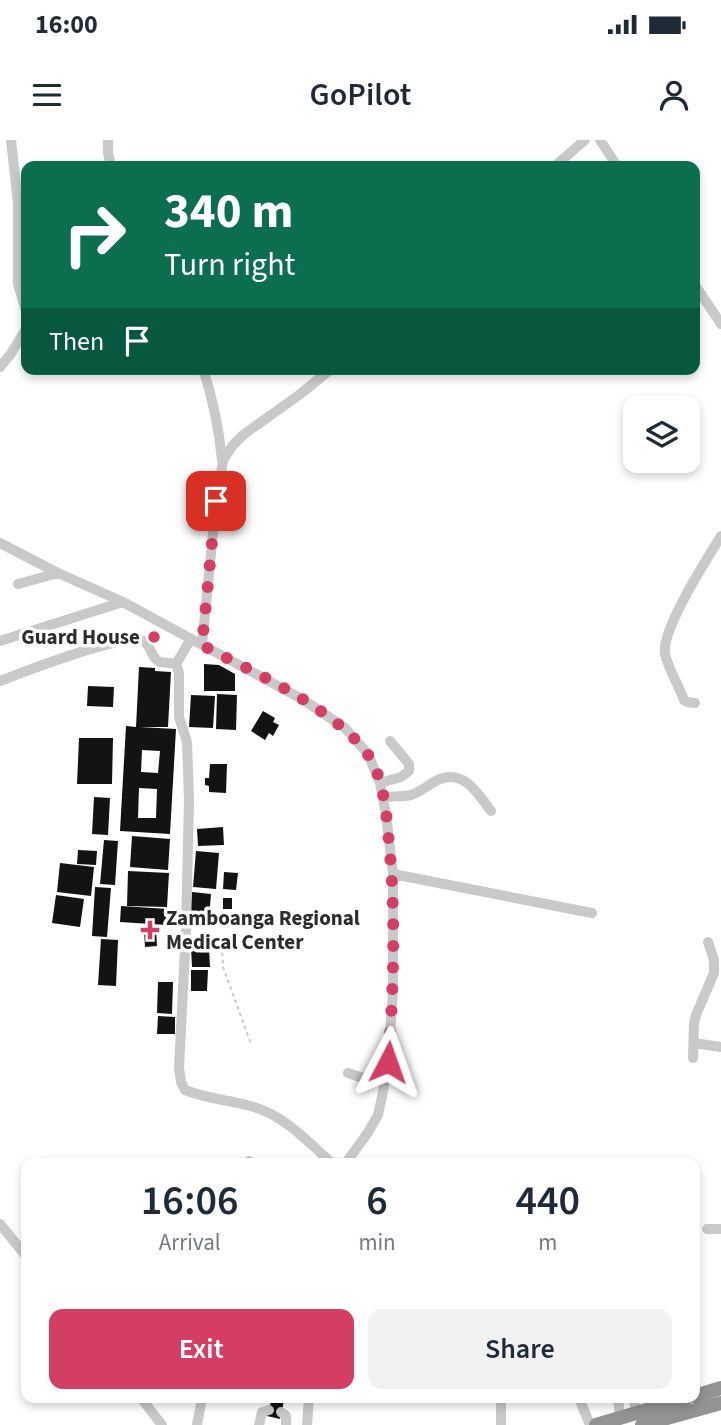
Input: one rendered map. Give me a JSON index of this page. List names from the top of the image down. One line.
{"places":{"other":["Guard House"],"health":["Zamboanga Regional Medical Center"]},"page":{"status":"16:00","header":"GoPilot","turn":["340 m","Turn right"],"then":"Then","eta":["16:06","Arrival","6","min","440","m"],"buttons":["Exit","Share"]}}
